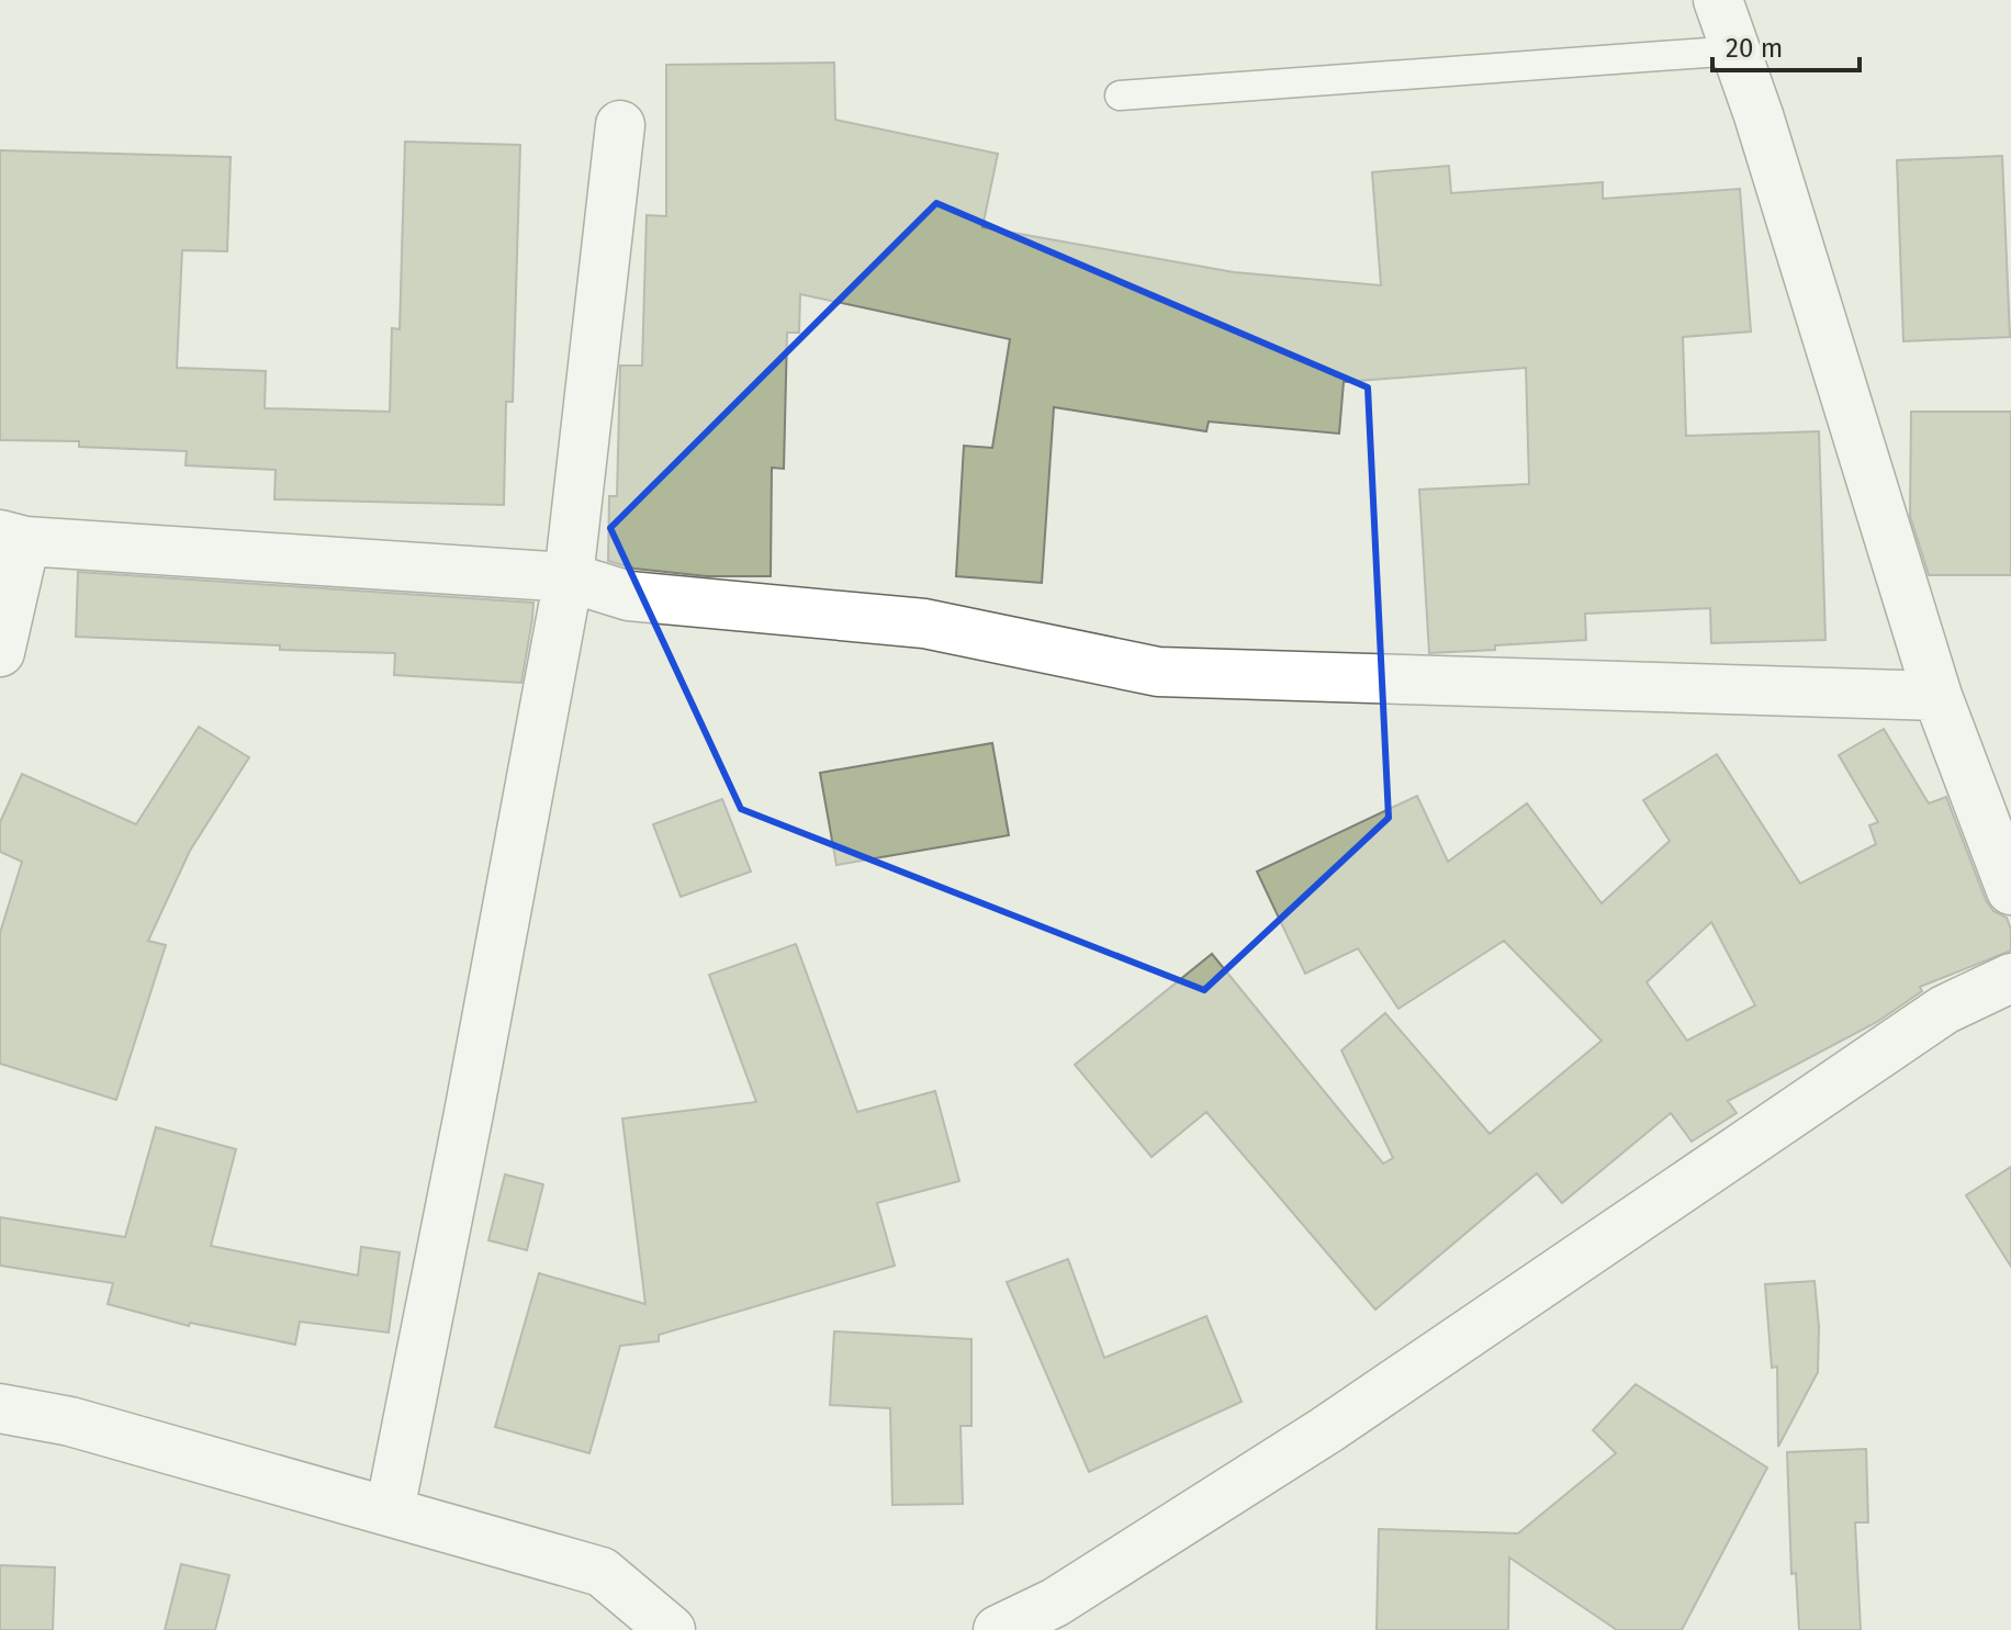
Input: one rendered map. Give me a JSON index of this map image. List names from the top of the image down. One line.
{"scale_bar":"20 m"}
